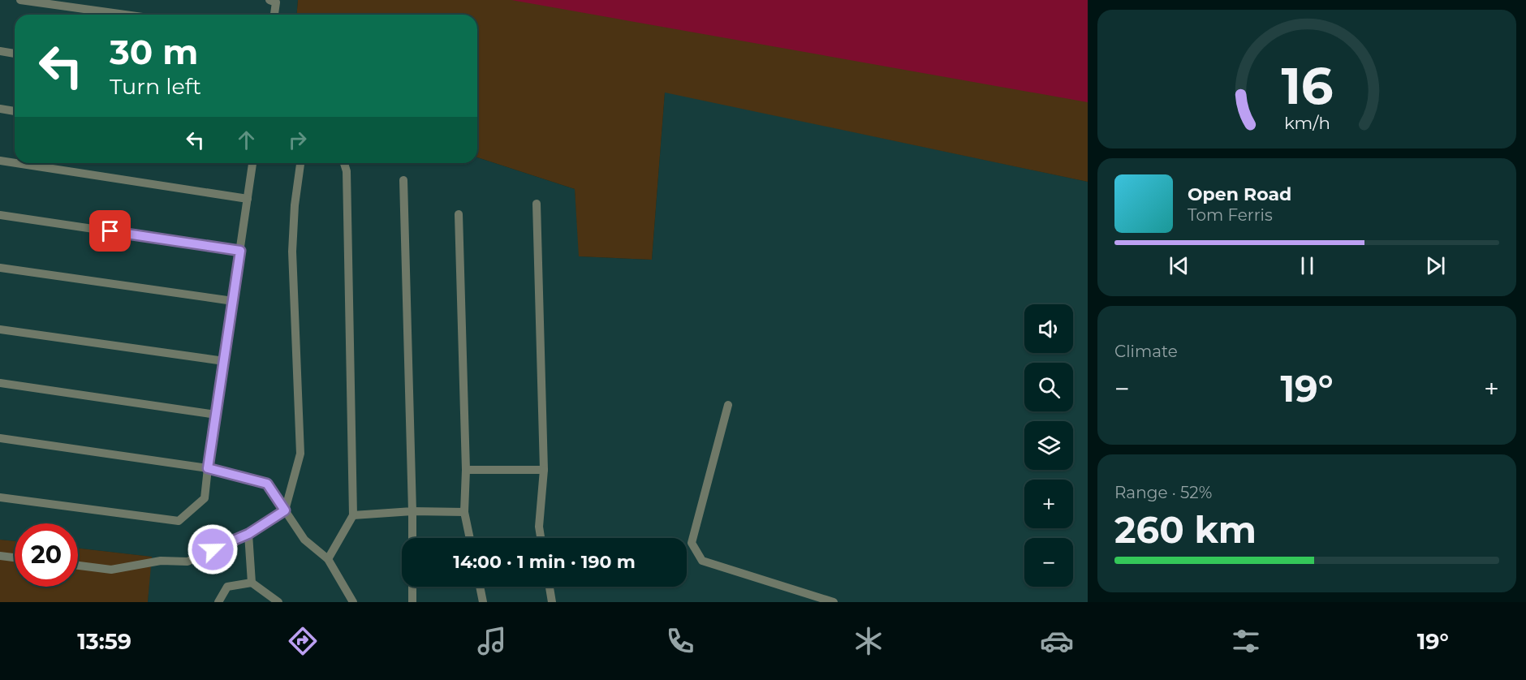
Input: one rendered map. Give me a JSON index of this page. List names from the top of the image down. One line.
{"page":{"turn":["30 m","Turn left"],"song":["Open Road","Tom Ferris"],"map_buttons":["+","−"],"tile":["Climate",["Range · 52%","260 km"]],"heat":["−","19°","+"],"limit":"20","trip":"14:00 · 1 min · 190 m","tabs":["13:59","19°"],"gauge":["16","km/h"]}}
